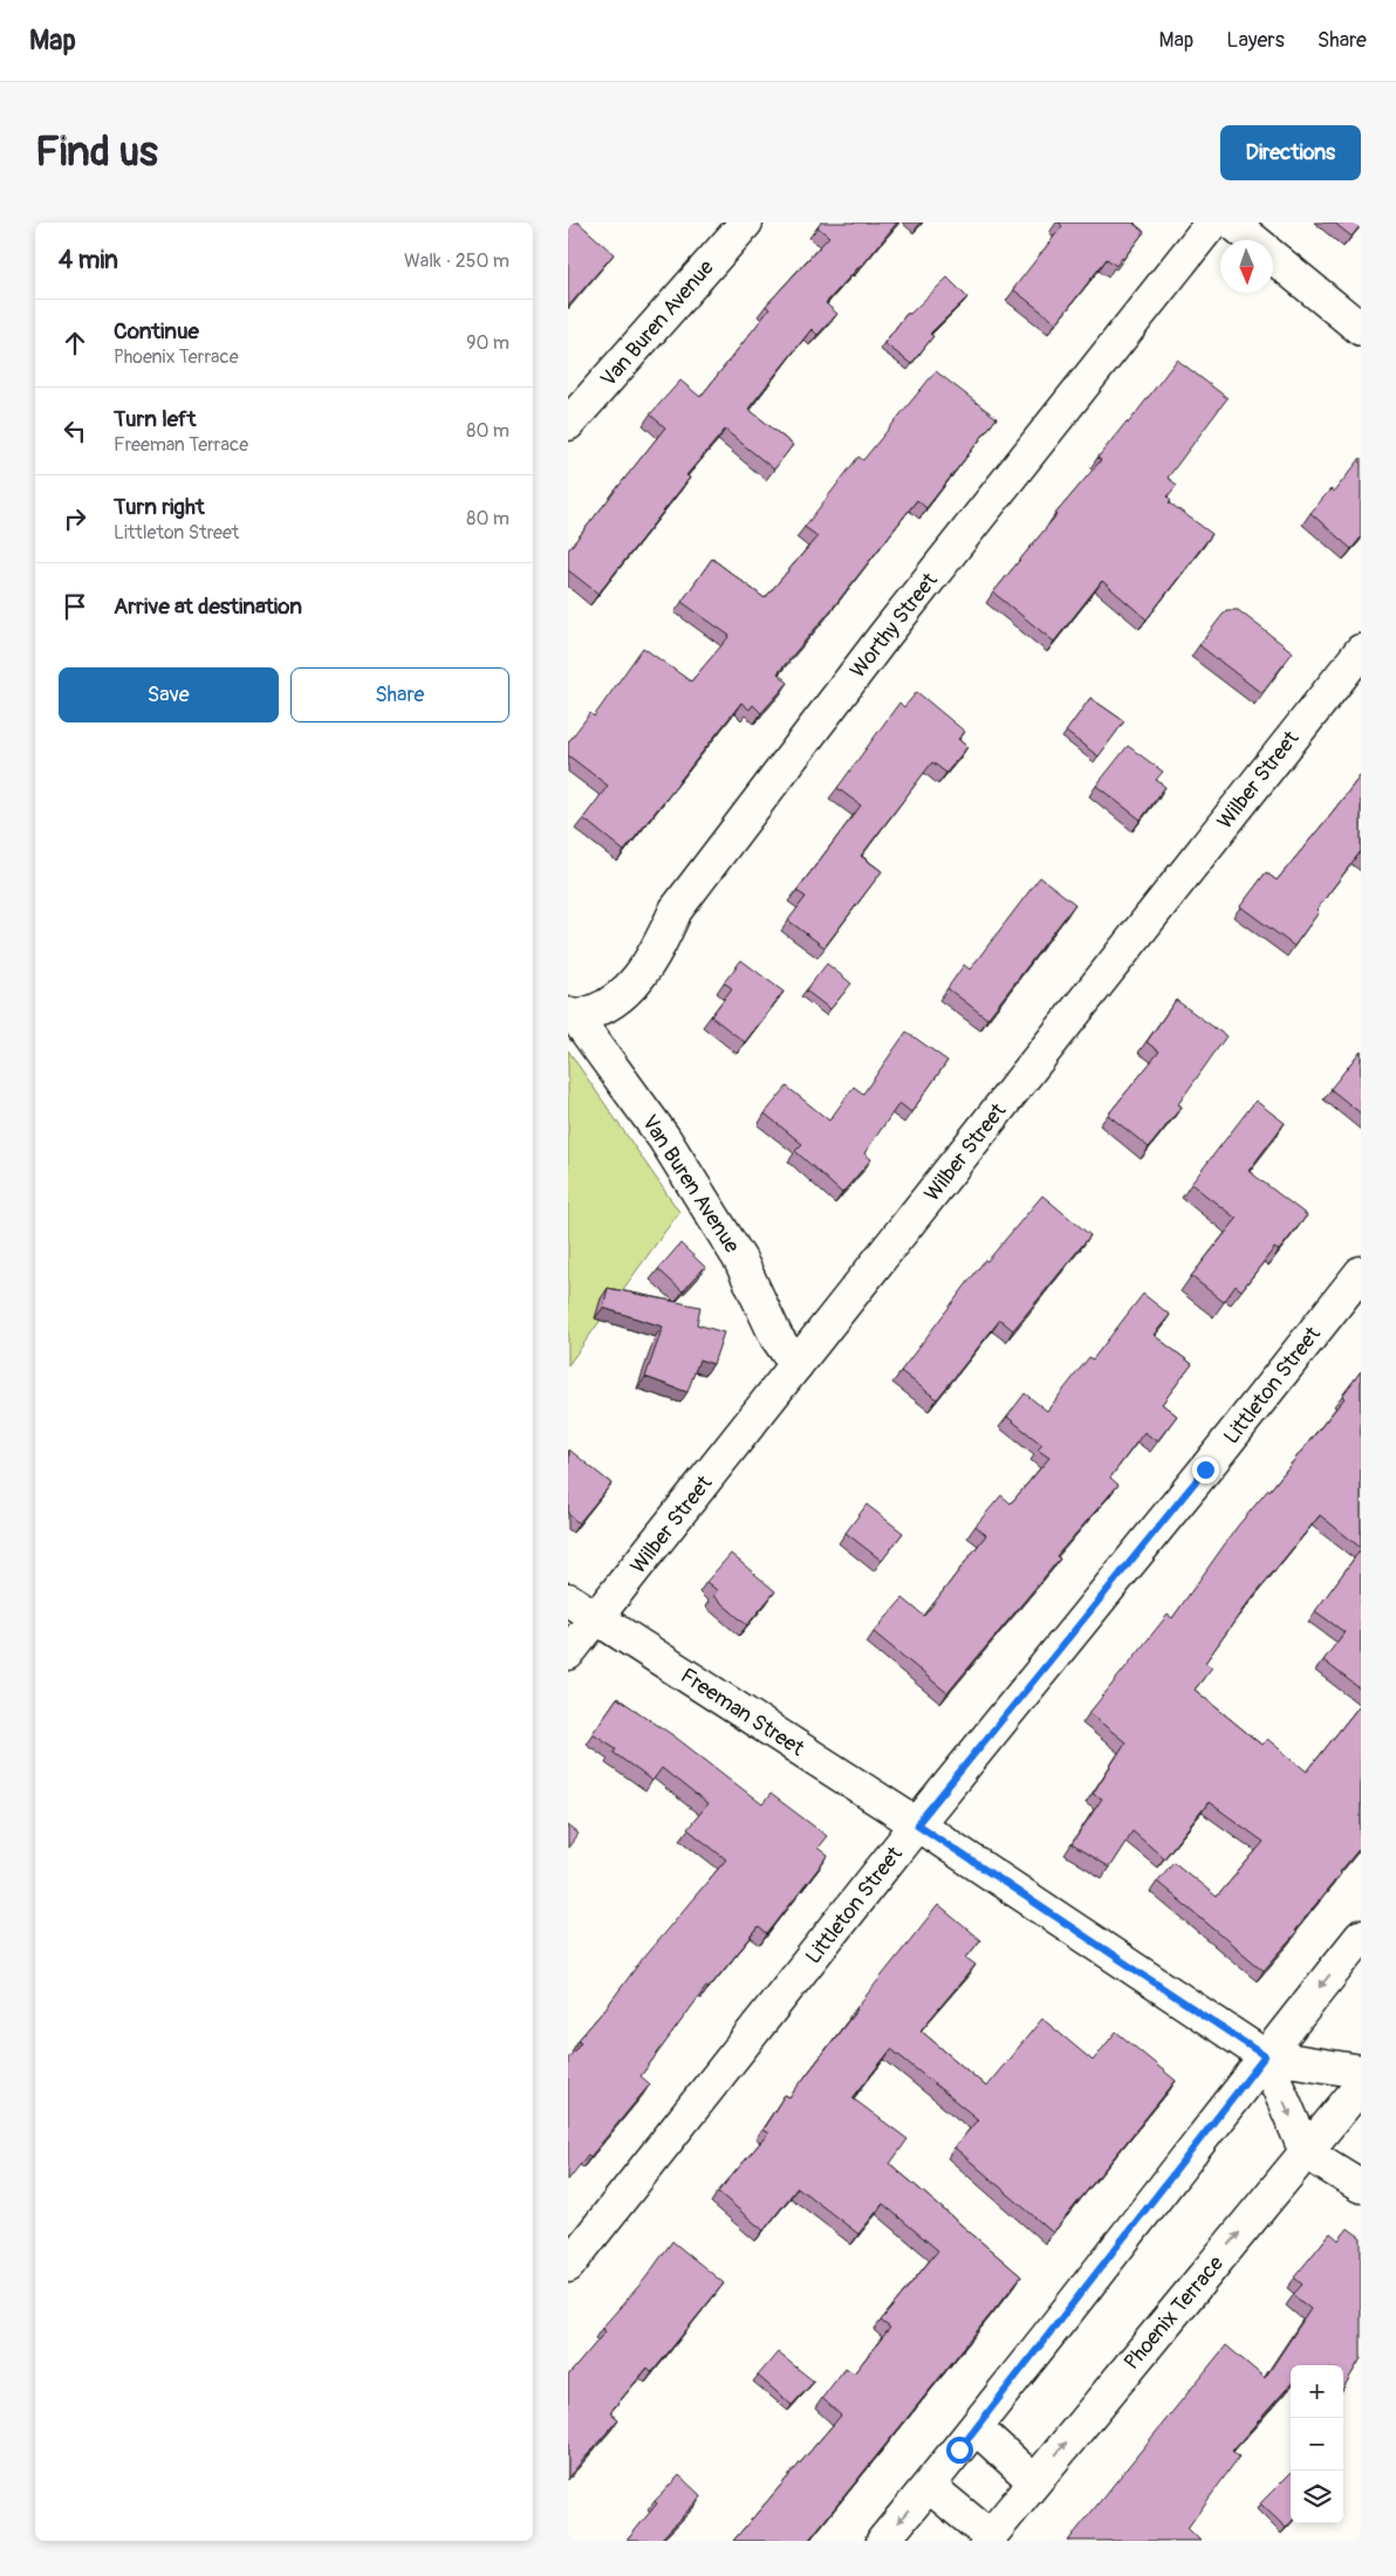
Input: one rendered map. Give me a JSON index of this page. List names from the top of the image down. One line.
{"streets":{"street":["Van Buren Avenue","Worthy Street","Wilber Street","Littleton Street","Freeman Street","Phoenix Terrace"]},"crossings":[["Van Buren Avenue","Worthy Street"],["Van Buren Avenue","Wilber Street"],["Wilber Street","Freeman Street"],["Littleton Street","Freeman Street"]],"north":"bottom","page":{"header":"Map","nav":["Map","Layers","Share"],"buttons":["Directions",["Save","Share"]],"title":"Find us","heading":["4 min","Walk · 250 m"],"list":[["Continue","Phoenix Terrace","90 m"],["Turn left","Freeman Terrace","80 m"],["Turn right","Littleton Street","80 m"],"Arrive at destination"],"map_buttons":["+","−"]}}
